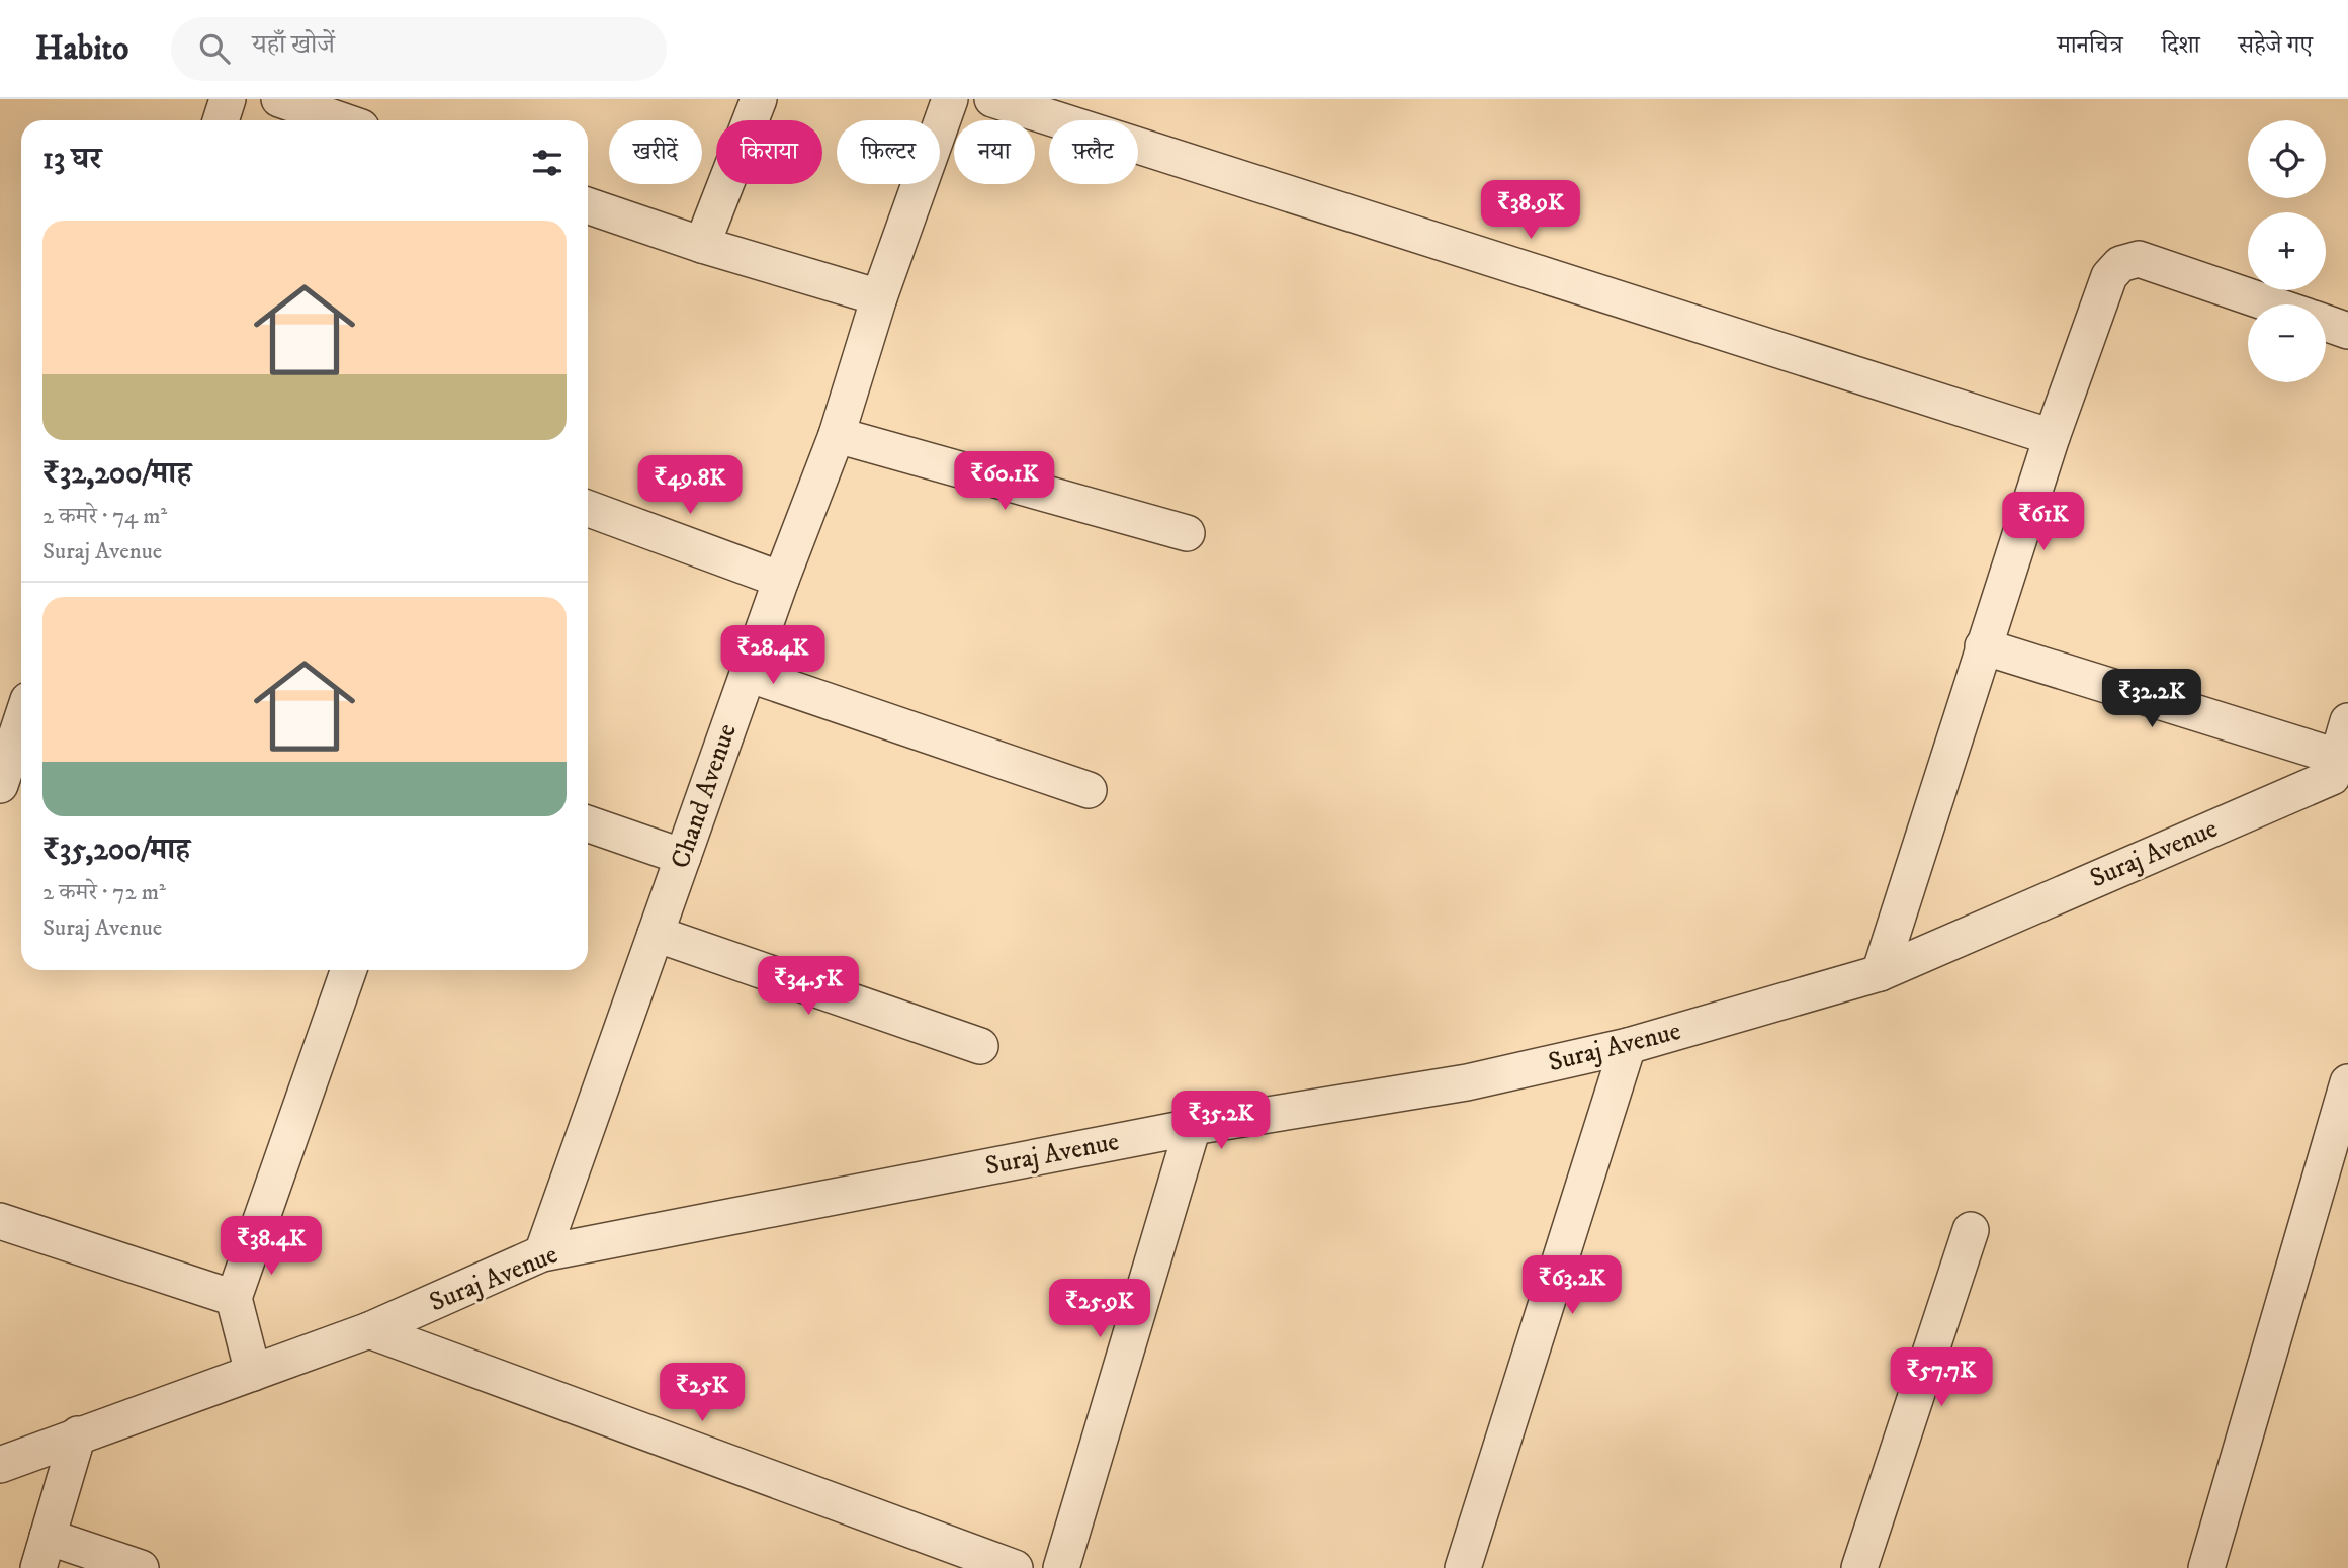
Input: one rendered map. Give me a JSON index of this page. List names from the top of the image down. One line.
{"streets":{"street":["Chand Avenue","Suraj Avenue"]},"crossings":[["Chand Avenue","Suraj Avenue"]],"page":{"header":"Habito","search":"यहाँ खोजें","nav":["मानचित्र","दिशा","सहेजे गए"],"map_buttons":["+","−"],"chip":["खरीदें","किराया","फ़िल्टर","नया","फ़्लैट"],"heading":"13 घर","price":["₹38.9K","₹60.1K","₹49.8K","₹61K","₹28.4K","₹32.2K","₹34.5K","₹35.2K","₹38.4K","₹63.2K","₹25.9K","₹57.7K","₹25K"],"list":[{"name":"₹32,200/माह","note":"2 कमरे · 74 m² · Suraj Avenue"},{"name":"₹35,200/माह","note":"2 कमरे · 72 m² · Suraj Avenue"}]}}
